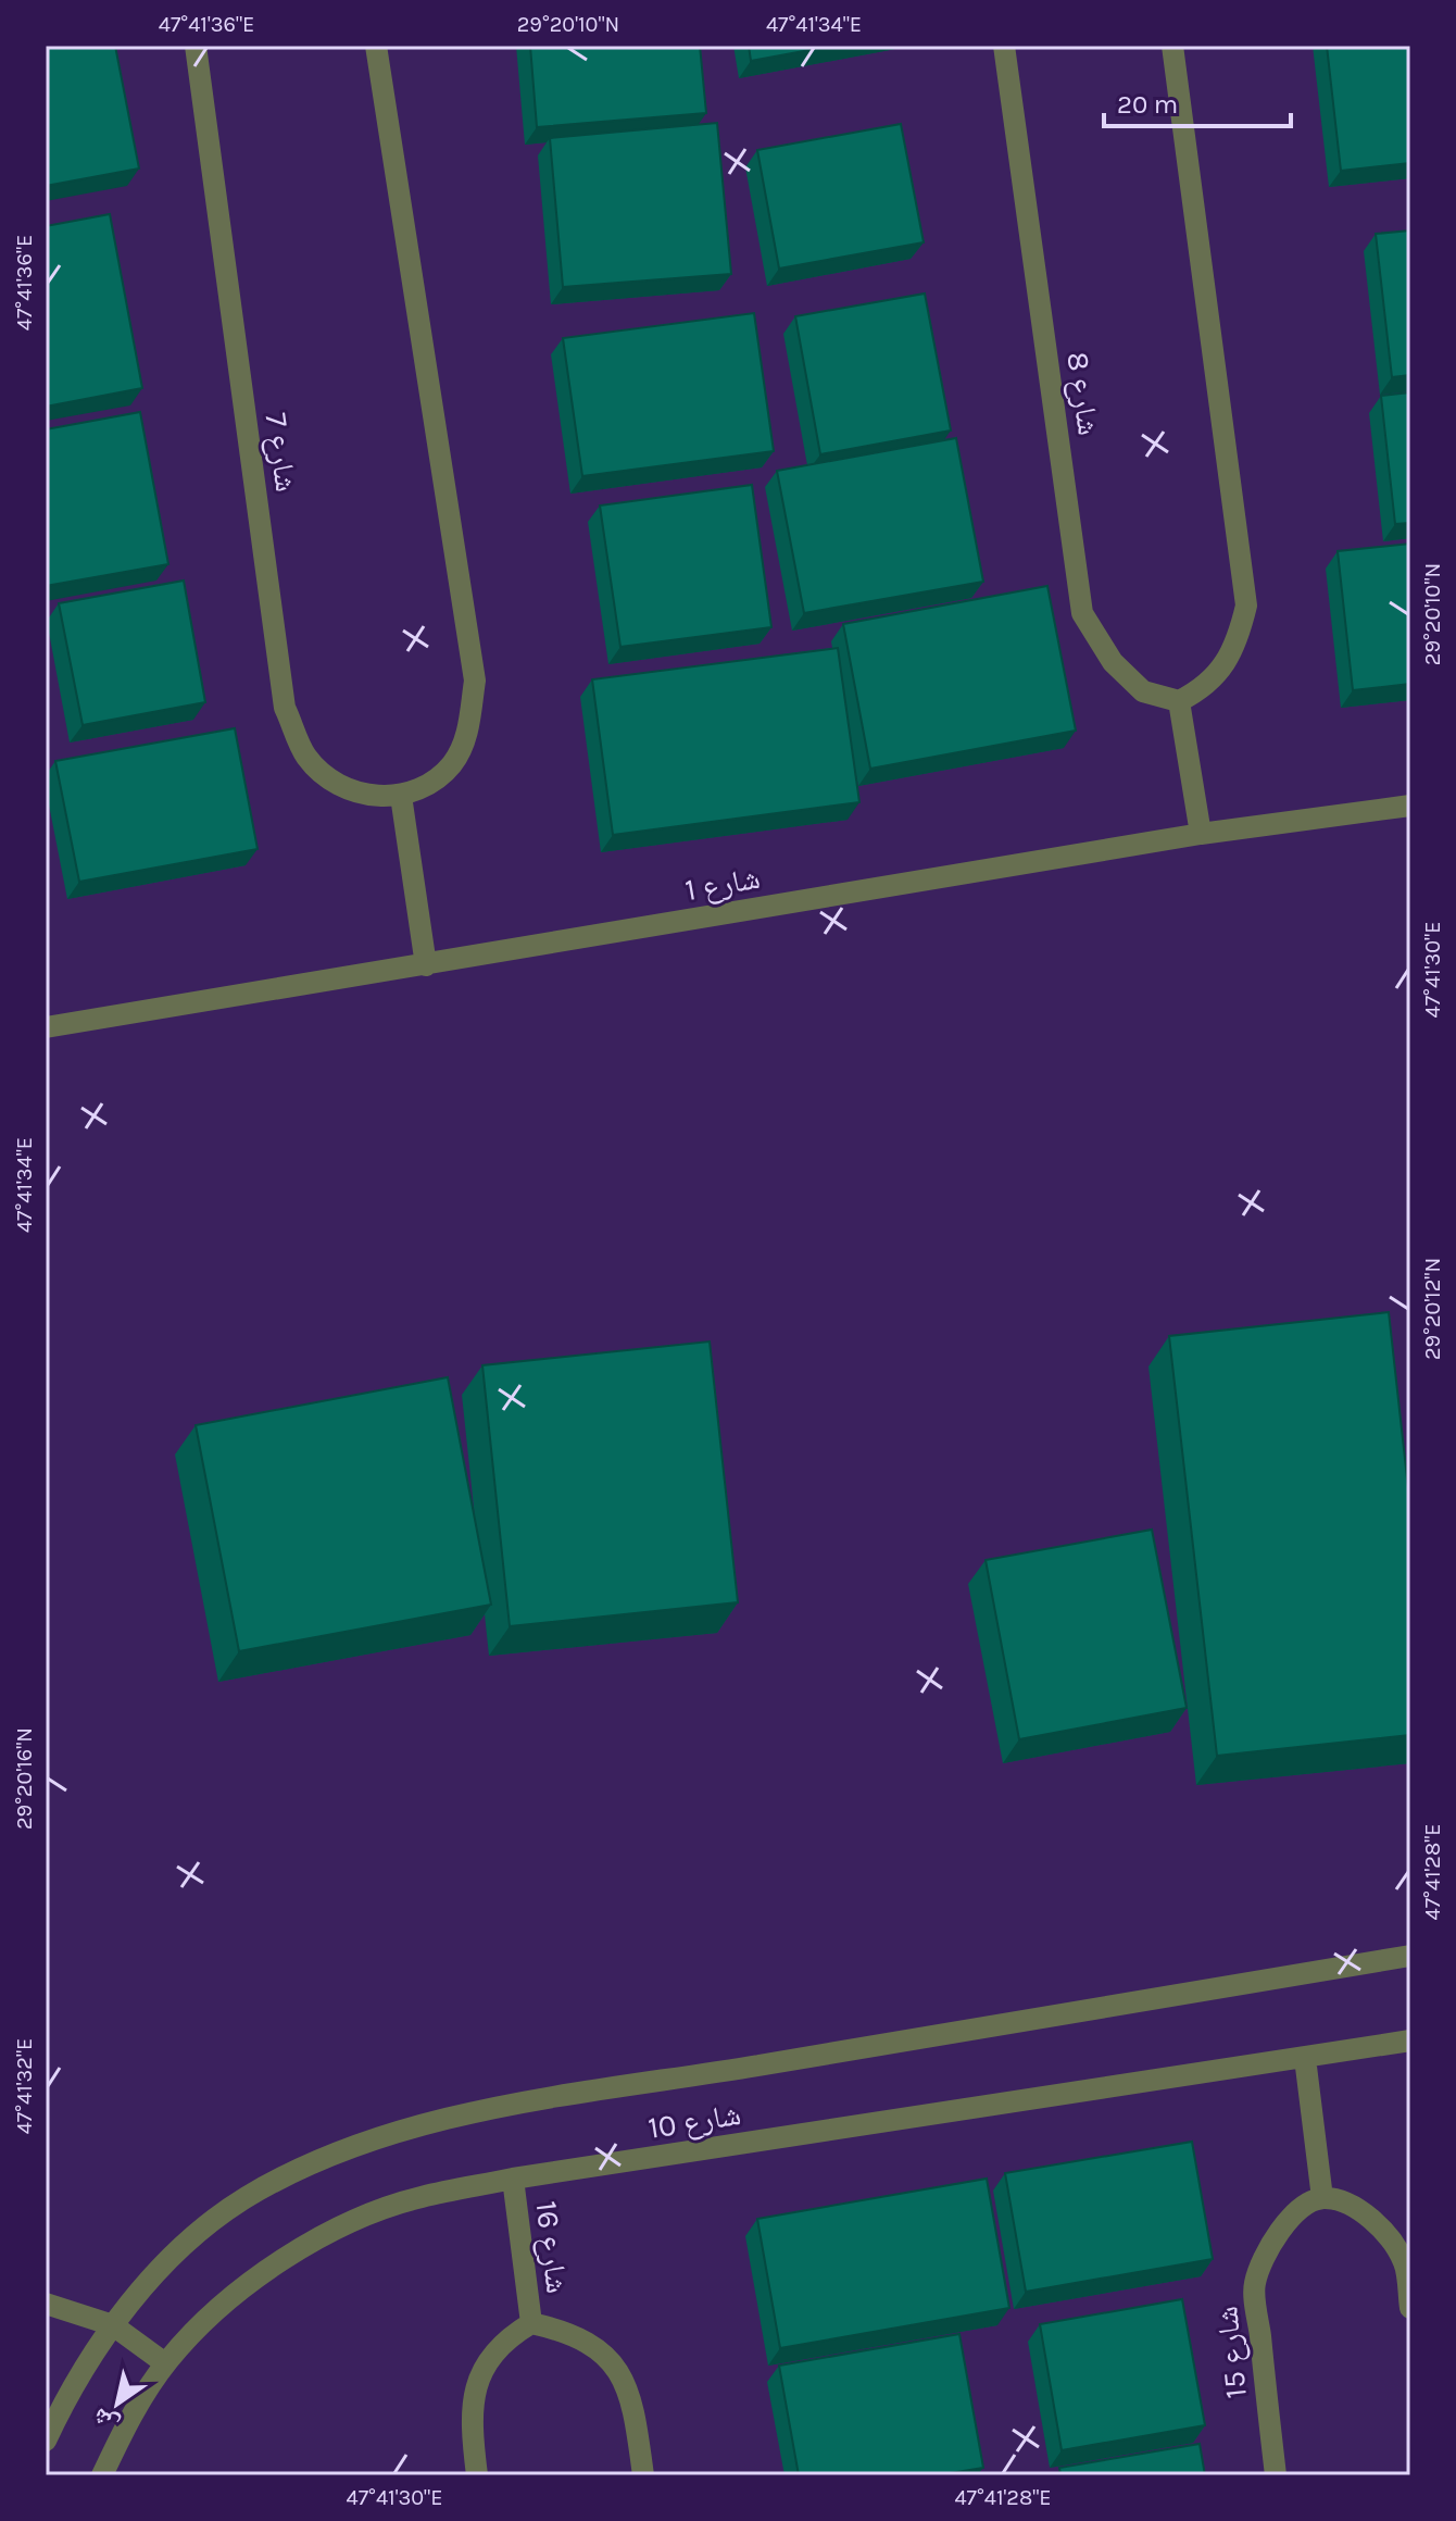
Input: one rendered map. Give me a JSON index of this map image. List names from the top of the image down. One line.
{"streets":{"street":["شارع 8","شارع 7","شارع 1","شارع 10","شارع 16","شارع 15"]},"crossings":[["شارع 10","شارع 16"]],"scale_bar":"20 m","north":"bottom left","coordinates":["47°41'36\"E","29°20'10\"N","47°41'34\"E","47°41'30\"E","29°20'12\"N","29°20'16\"N","47°41'28\"E","47°41'32\"E"]}
